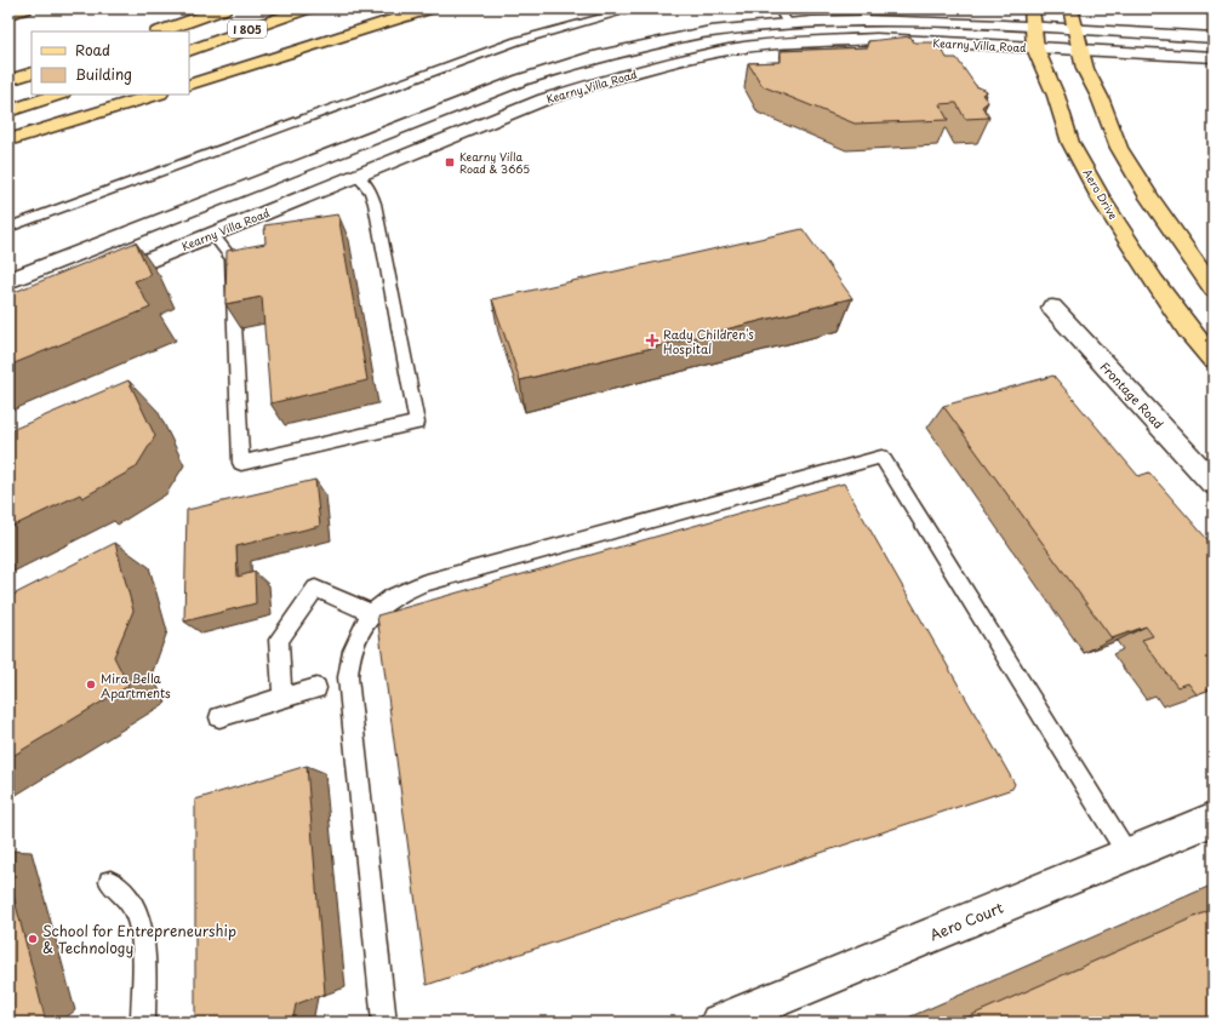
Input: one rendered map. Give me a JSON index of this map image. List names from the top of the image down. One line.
{"streets":{"main road":["I 805","Kearny Villa Road","Aero Drive","Frontage Road","Aero Court"]},"crossings":[["Kearny Villa Road","Aero Drive"]],"places":{"transit":["Kearny Villa Road & 3665"],"health":["Rady Children's Hospital"],"other":["Mira Bella Apartments","School for Entrepreneurship & Technology"]},"legend":["Road","Building"]}
